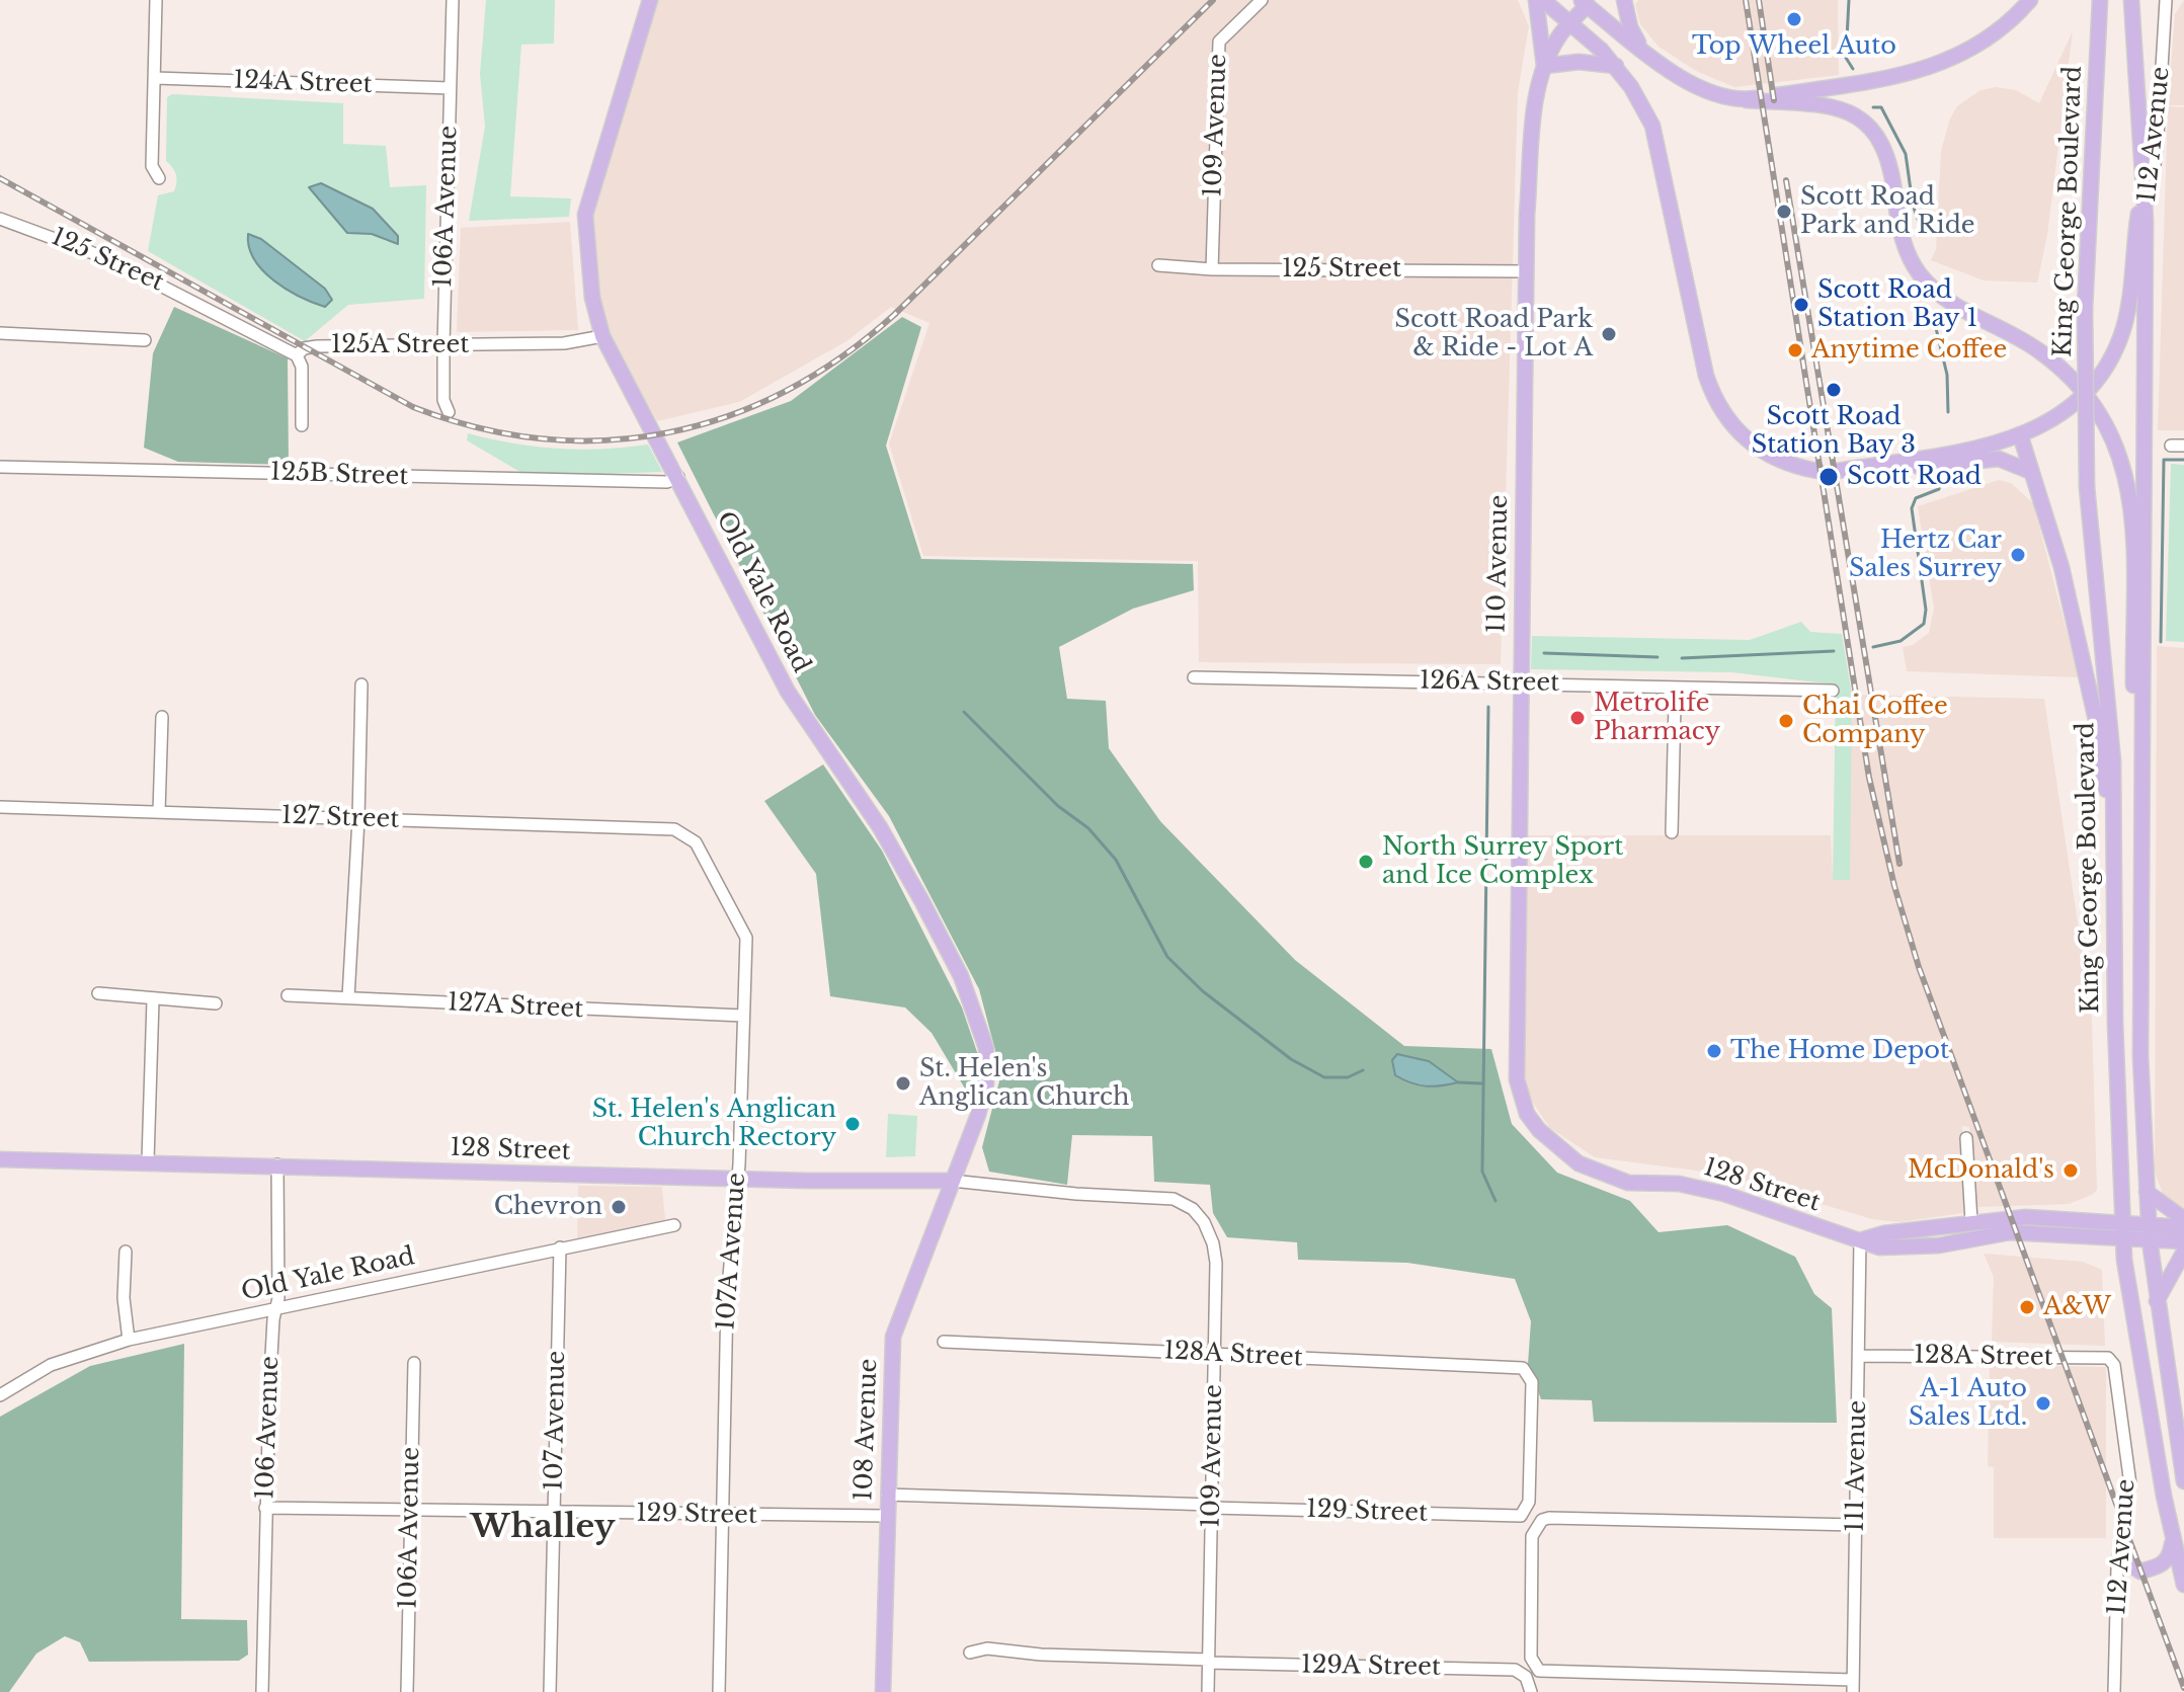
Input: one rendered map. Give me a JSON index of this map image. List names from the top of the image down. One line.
{"streets":{"main road":["King George Boulevard","110 Avenue","Old Yale Road","128 Street","108 Avenue"],"street":["124A Street","109 Avenue","112 Avenue","106A Avenue","125 Street","125A Street","125B Street","126A Street","127 Street","127A Street","107A Avenue","128A Street","107 Avenue","106 Avenue","111 Avenue","129 Street","129A Street"]},"crossings":[["124A Street","106A Avenue"],["109 Avenue","125 Street"],["109 Avenue","128 Street"],["109 Avenue","128A Street"],["109 Avenue","129 Street"],["109 Avenue","129A Street"],["112 Avenue","King George Boulevard"],["112 Avenue","128A Street"],["106A Avenue","125A Street"],["106A Avenue","129 Street"],["King George Boulevard","128 Street"],["125 Street","125A Street"],["125 Street","110 Avenue"],["125A Street","Old Yale Road"],["125B Street","Old Yale Road"],["110 Avenue","126A Street"],["110 Avenue","128 Street"],["Old Yale Road","128 Street"],["Old Yale Road","107 Avenue"],["Old Yale Road","106 Avenue"],["Old Yale Road","108 Avenue"],["127 Street","107A Avenue"],["127A Street","107A Avenue"],["128 Street","107A Avenue"],["128 Street","106 Avenue"],["128 Street","108 Avenue"],["128 Street","111 Avenue"],["107A Avenue","129 Street"],["128A Street","111 Avenue"],["128A Street","129 Street"],["107 Avenue","129 Street"],["106 Avenue","129 Street"],["108 Avenue","129 Street"]],"districts":["Whalley"],"places":["Top Wheel Auto","Scott Road Park and Ride","Scott Road Station Bay 1","Scott Road Park & Ride - Lot A","Anytime Coffee","Scott Road Station Bay 3","Scott Road","Hertz Car Sales Surrey","Metrolife Pharmacy","Chai Coffee Company","North Surrey Sport and Ice Complex","The Home Depot","St. Helen's Anglican Church","St. Helen's Anglican Church Rectory","McDonald's","Chevron","A&W","A-1 Auto Sales Ltd."]}
